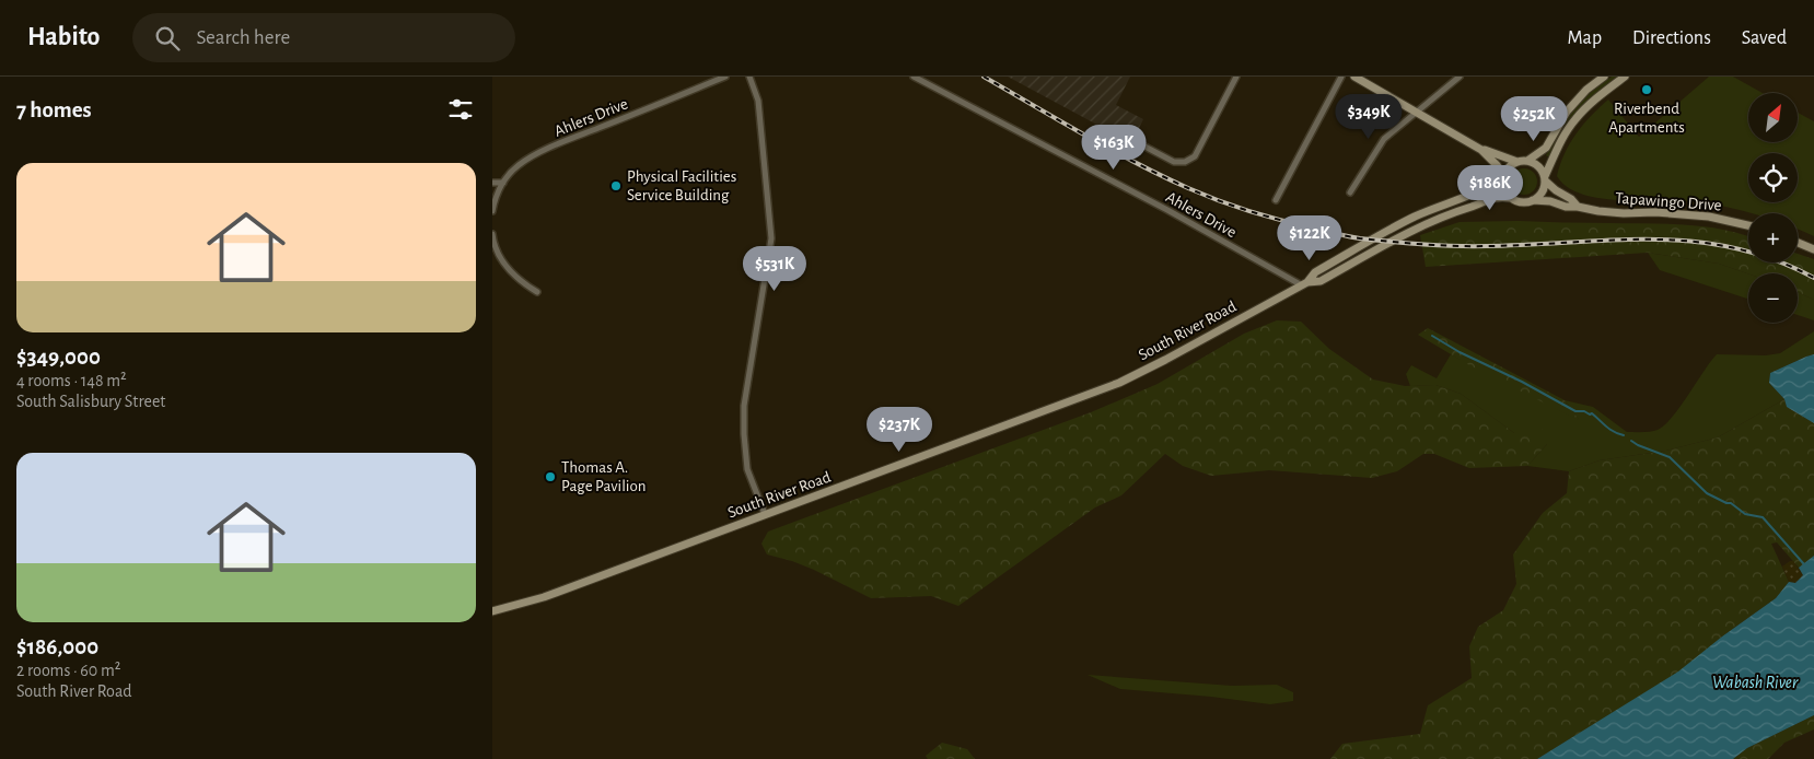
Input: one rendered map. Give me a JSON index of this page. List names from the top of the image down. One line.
{"streets":{"main road":["Tapawingo Drive","South River Road"],"street":["Ahlers Drive"]},"crossings":[["Ahlers Drive","South River Road"],["Tapawingo Drive","South River Road"]],"water":["Wabash River"],"places":["Riverbend Apartments","Physical Facilities Service Building","Thomas A. Page Pavilion"],"north":"top right","page":{"header":"Habito","search":"Search here","nav":["Map","Directions","Saved"],"heading":"7 homes","map_buttons":["+","−"],"price":["$349K","$252K","$163K","$186K","$122K","$531K","$237K"],"list":[{"name":"$349,000","note":"4 rooms · 148 m² · South Salisbury Street"},{"name":"$186,000","note":"2 rooms · 60 m² · South River Road"}]}}
